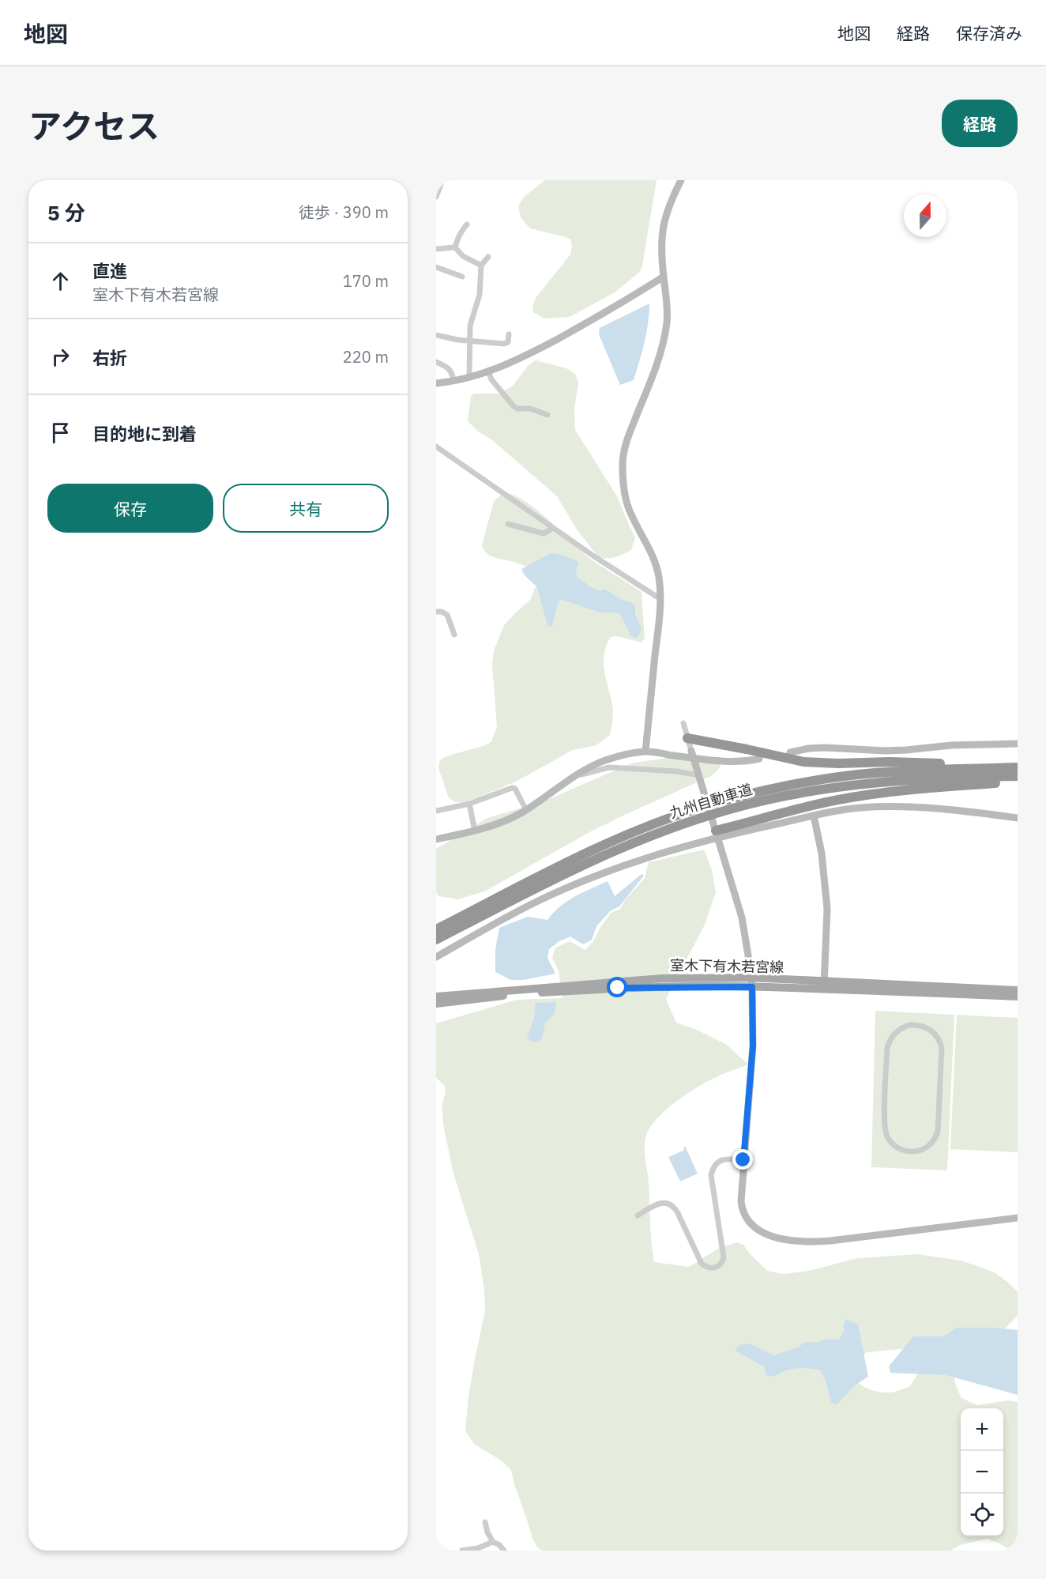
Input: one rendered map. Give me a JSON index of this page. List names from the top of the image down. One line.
{"streets":{"highway":["九州自動車道"],"main road":["室木下有木若宮線"]},"north":"top","page":{"header":"地図","nav":["地図","経路","保存済み"],"title":"アクセス","buttons":["経路",["保存","共有"]],"heading":["5 分","徒歩 · 390 m"],"list":[["直進","室木下有木若宮線","170 m"],["右折","220 m"],"目的地に到着"],"map_buttons":["+","−"]}}
